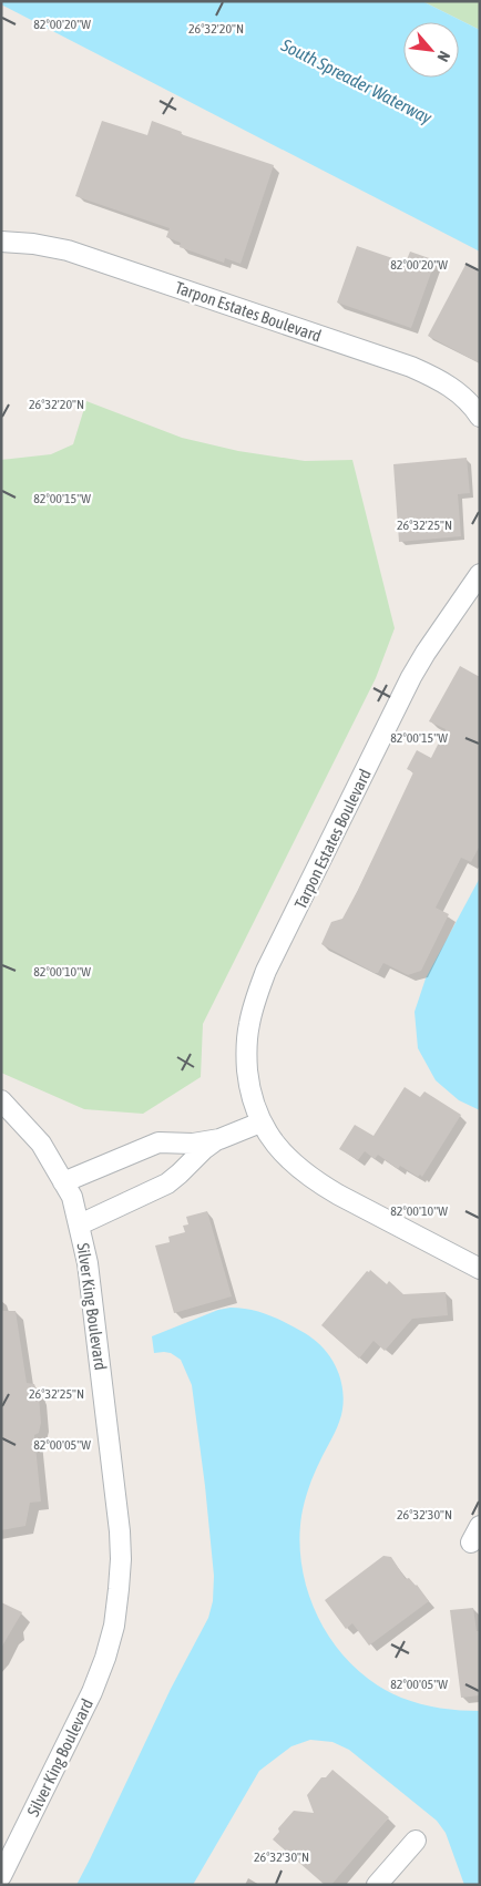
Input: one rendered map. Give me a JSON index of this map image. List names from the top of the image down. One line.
{"streets":{"street":["Tarpon Estates Boulevard","Silver King Boulevard"]},"water":["South Spreader Waterway"],"north":"bottom right","coordinates":["82°00'20\"W","26°32'20\"N","82°00'15\"W","26°32'25\"N","82°00'10\"W","82°00'05\"W","26°32'30\"N"]}
